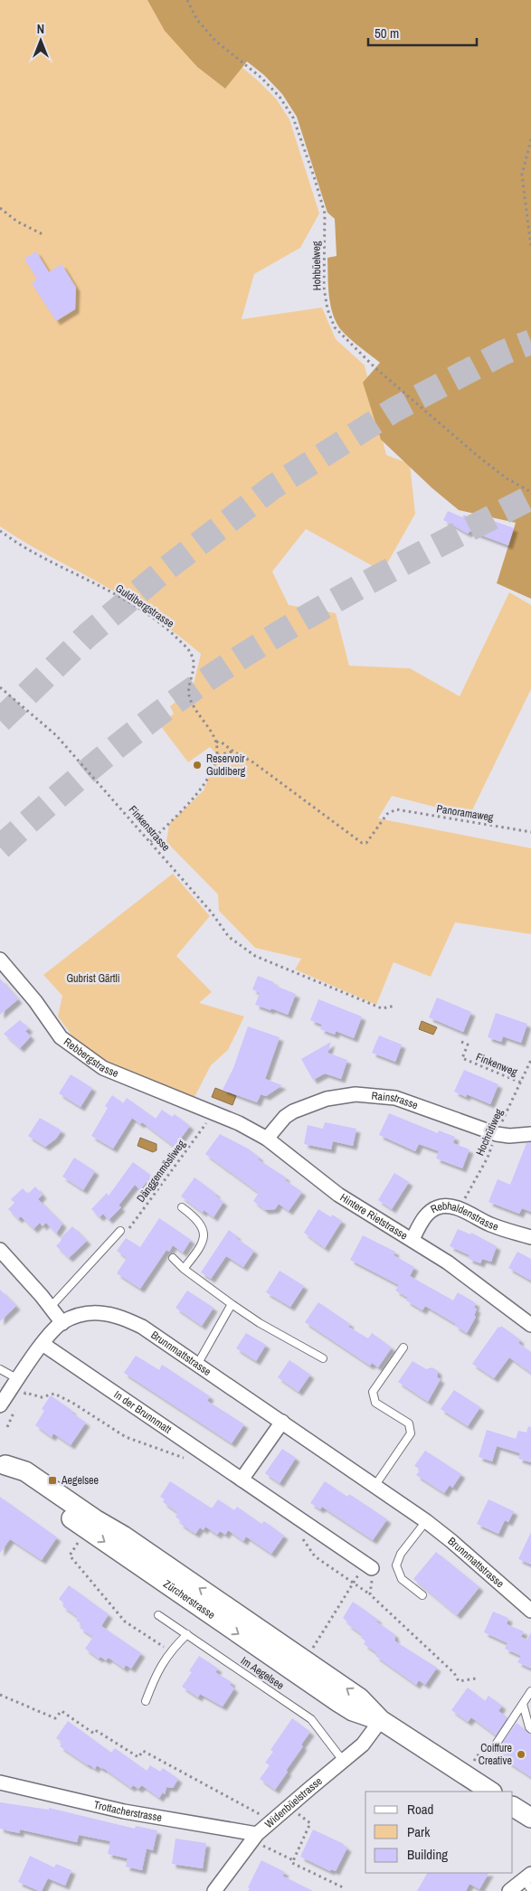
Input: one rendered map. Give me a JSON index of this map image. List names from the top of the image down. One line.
{"streets":{"main road":["Zürcherstrasse"],"street":["Rebbergstrasse","Rainstrasse","Hintere Rietstrasse","Rebhaldenstrasse","Brunnmattstrasse","In der Brunnmatt","Widenbüelstrasse","Trottacherstrasse"],"lane":["Im Aegelsee"],"path":["Hohbüelweg","Guldibergstrasse","Panoramaweg","Finkenstrasse","Finkenweg","Hochrütiweg","Dänggenmösliweg"]},"crossings":[["Rebbergstrasse","Dänggenmösliweg"],["Rebbergstrasse","Hintere Rietstrasse"],["Finkenweg","Hochrütiweg"],["Rainstrasse","Hochrütiweg"],["Rainstrasse","Hintere Rietstrasse"],["Hochrütiweg","Rebhaldenstrasse"],["Dänggenmösliweg","Hintere Rietstrasse"],["Hintere Rietstrasse","Rebhaldenstrasse"],["Brunnmattstrasse","In der Brunnmatt"],["Zürcherstrasse","Widenbüelstrasse"],["Im Aegelsee","Widenbüelstrasse"],["Widenbüelstrasse","Trottacherstrasse"]],"parks":["Gubrist Gärtli"],"places":{"other":["Reservoir Guldiberg","Coiffure Creative"],"transit":["Aegelsee"]},"legend":["Road","Park","Building"],"scale_bar":"50 m","north":"top"}
